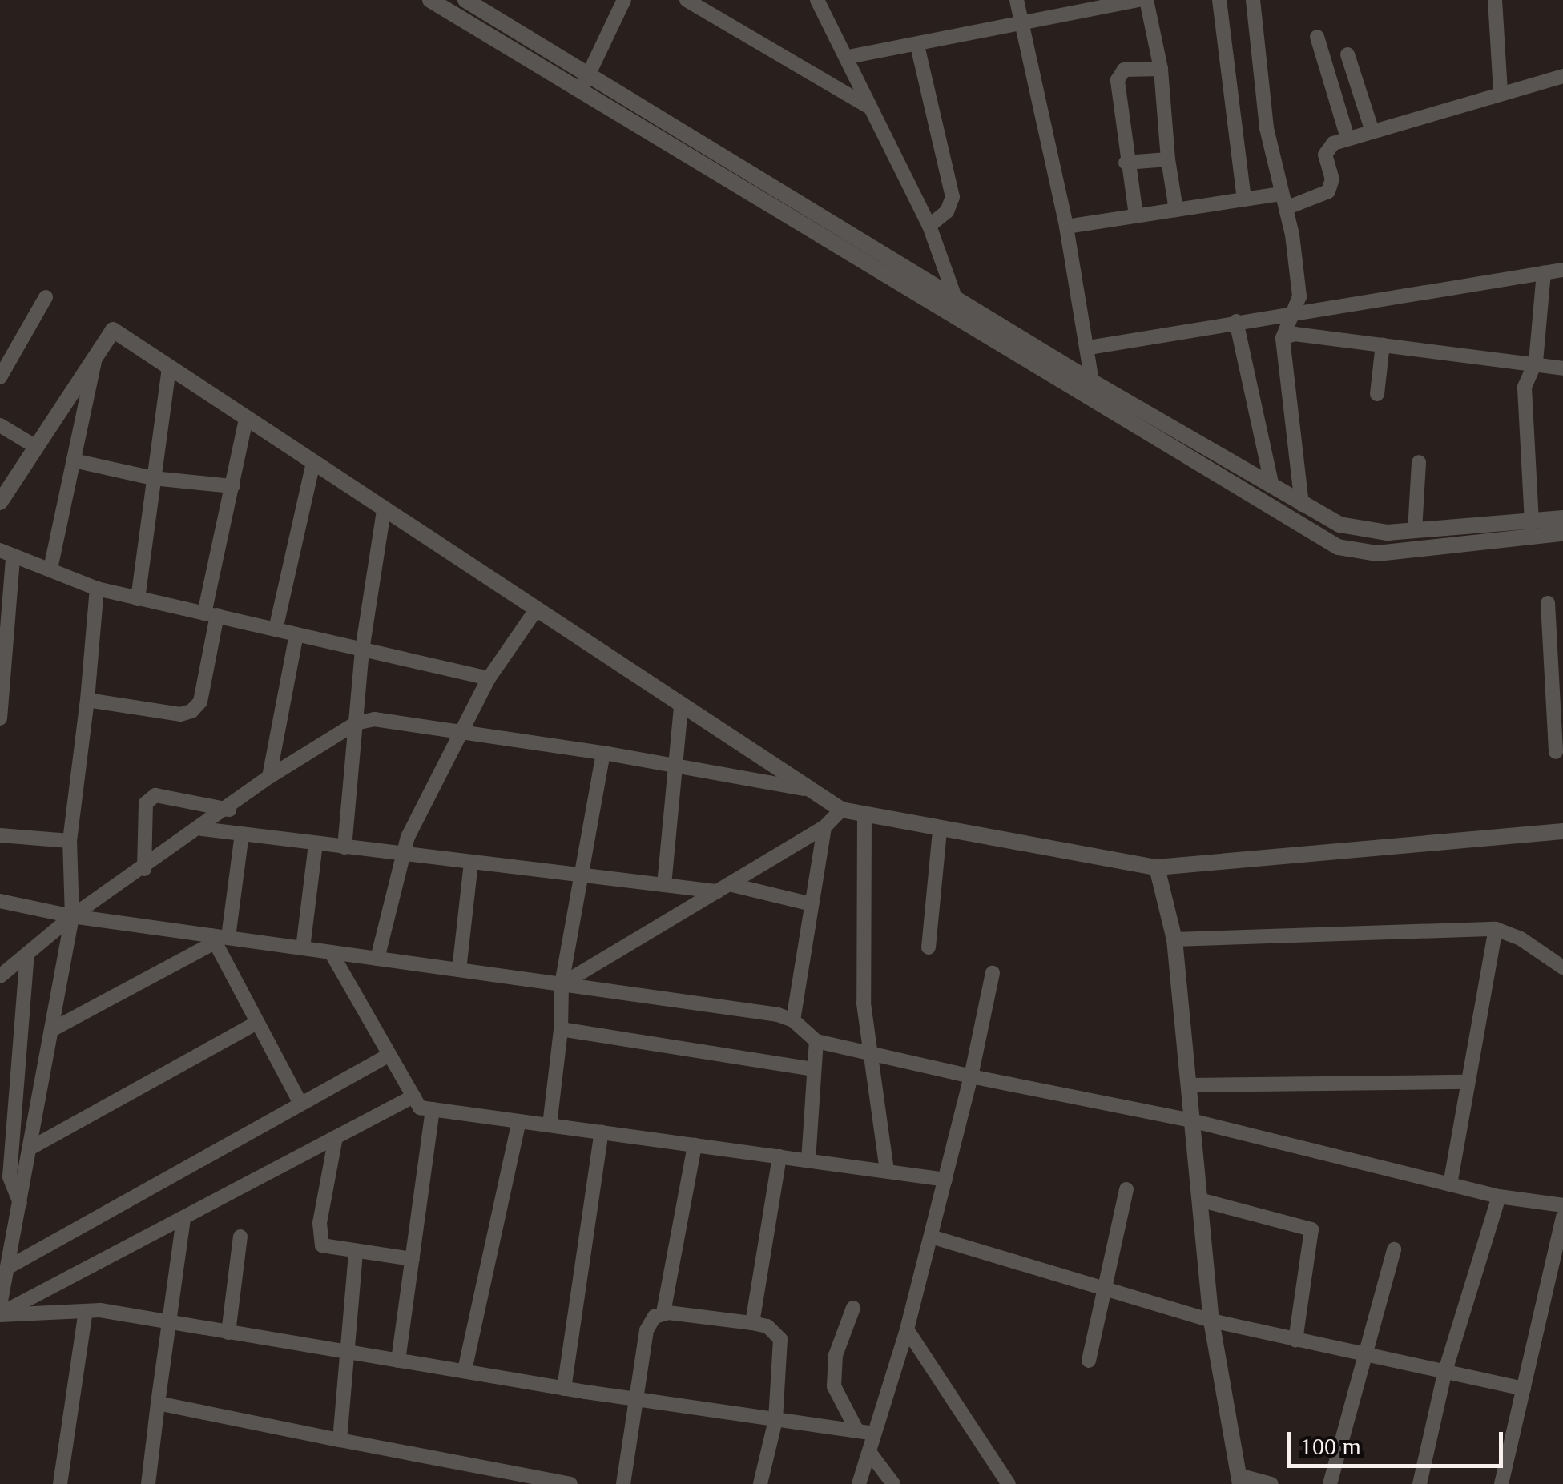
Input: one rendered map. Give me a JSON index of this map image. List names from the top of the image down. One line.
{"scale_bar":"100 m"}
